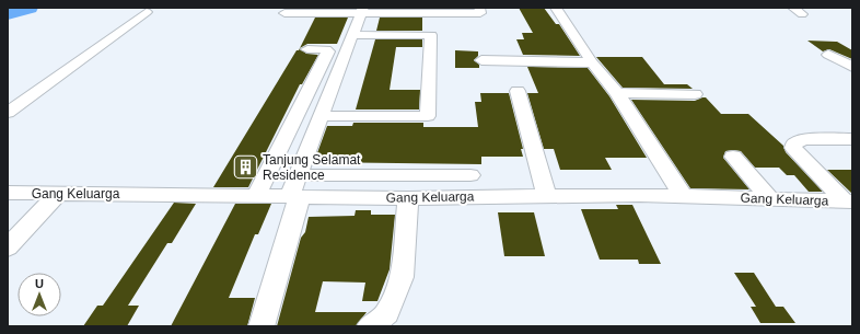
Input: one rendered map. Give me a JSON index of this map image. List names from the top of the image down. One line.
{"streets":{"street":["Gang Keluarga"]},"places":{"building":["Tanjung Selamat Residence"]},"north":"top"}
